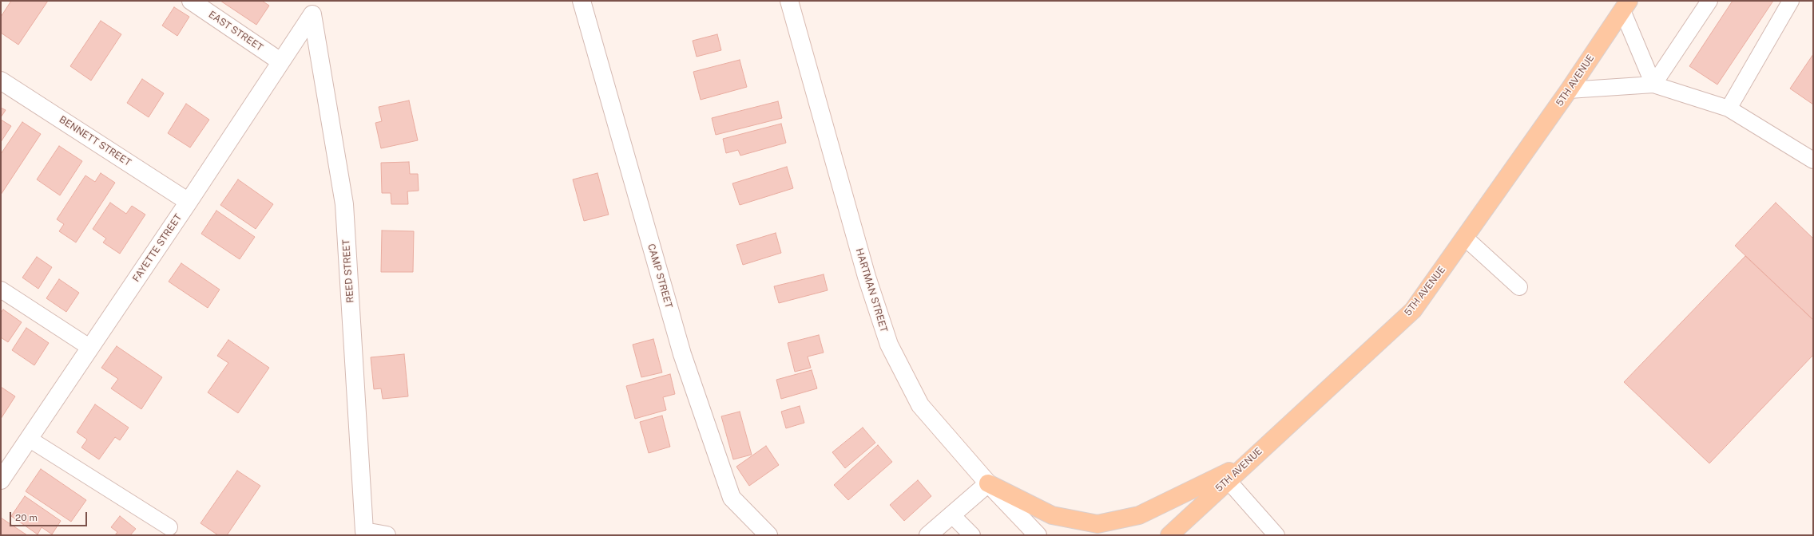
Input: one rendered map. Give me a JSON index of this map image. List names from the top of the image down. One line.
{"streets":{"main road":["5TH AVENUE"],"street":["EAST STREET","BENNETT STREET","FAYETTE STREET","REED STREET","CAMP STREET","HARTMAN STREET"]},"crossings":[["EAST STREET","FAYETTE STREET"],["BENNETT STREET","FAYETTE STREET"],["FAYETTE STREET","REED STREET"]],"scale_bar":"20 m"}
